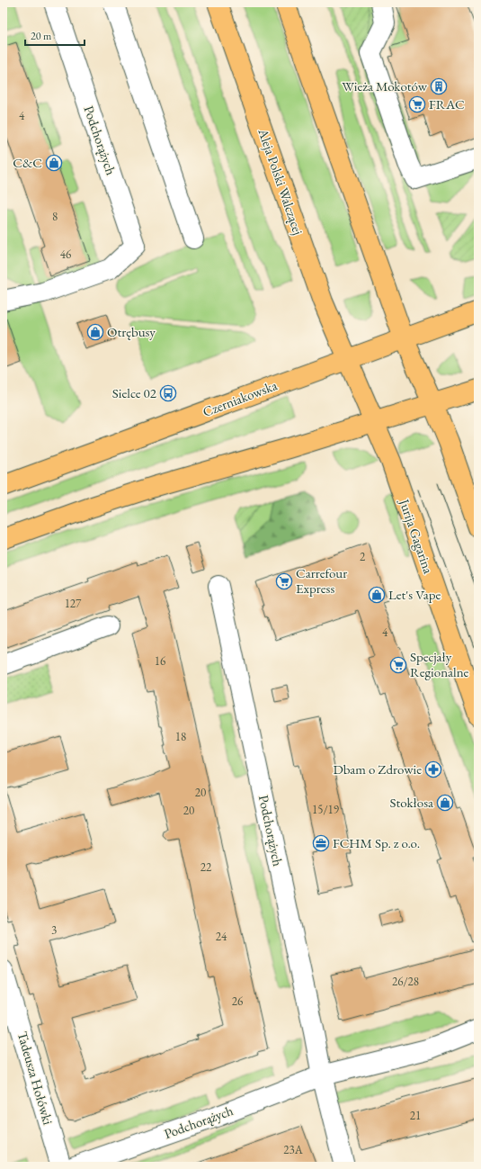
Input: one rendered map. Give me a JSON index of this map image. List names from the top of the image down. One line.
{"streets":{"main road":["Aleja Polski Walczącej","Czerniakowska","Jurija Gagarina"],"street":["Podchorążych","Tadeusza Hołówki"]},"crossings":[["Aleja Polski Walczącej","Czerniakowska"],["Aleja Polski Walczącej","Jurija Gagarina"],["Czerniakowska","Jurija Gagarina"]],"places":{"building":["Wieża Mokotów"],"supermarket":["FRAC","Carrefour Express","Specjały Regionalne"],"shop":["C&C","Otrębusy","Let's Vape","Stokłosa"],"bus stop":["Sielce 02"],"pharmacy":["Dbam o Zdrowie"],"office":["FCHM Sp. z o.o."]},"house_numbers":["4","8","46","2","127","4","16","18","20","15/19","20","22","3","24","26/28","26","21","23A"],"scale_bar":"20 m"}
